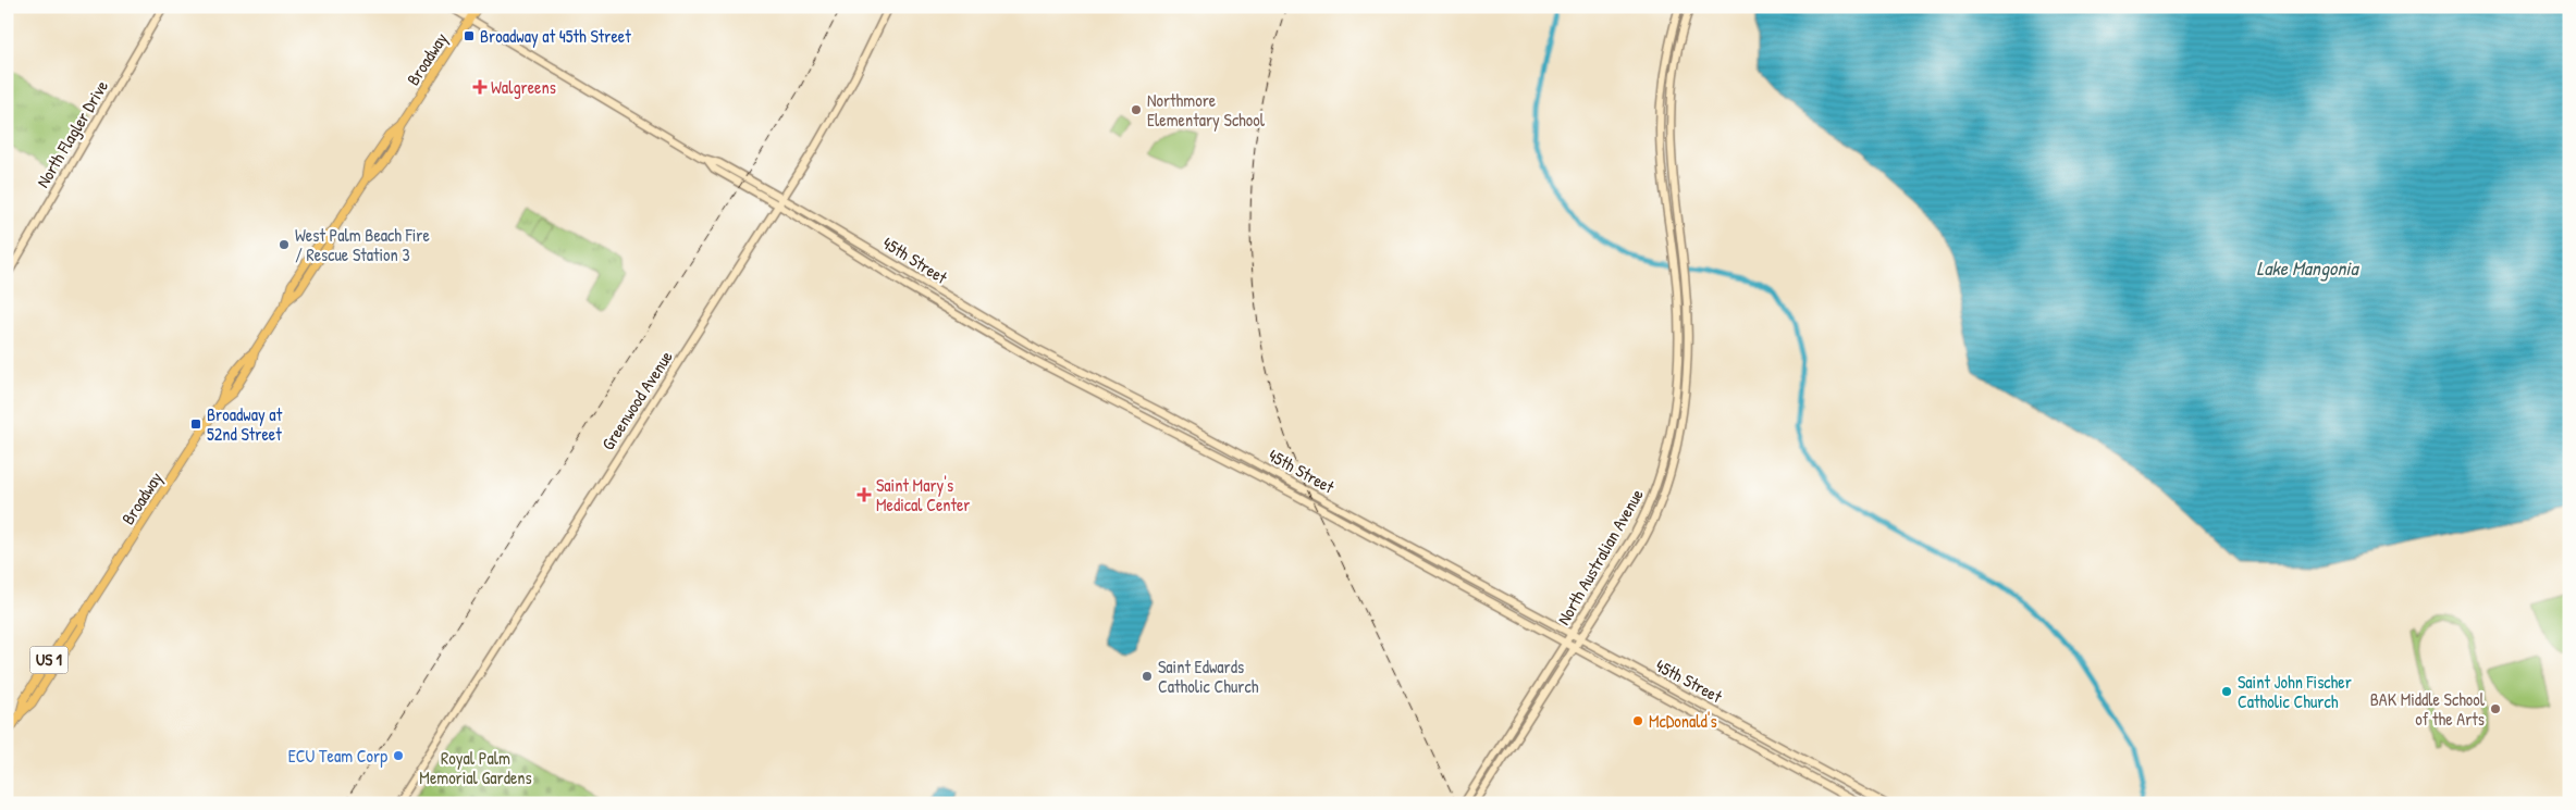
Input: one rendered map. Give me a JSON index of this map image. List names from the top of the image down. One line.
{"streets":{"main road":["Broadway","North Flagler Drive","45th Street","Greenwood Avenue","North Australian Avenue","US 1"]},"crossings":[["Broadway","45th Street"],["45th Street","Greenwood Avenue"],["45th Street","North Australian Avenue"]],"water":["Lake Mangonia"],"parks":["Royal Palm Memorial Gardens"],"places":{"transit":["Broadway at 45th Street","Broadway at 52nd Street"],"health":["Walgreens","Saint Mary's Medical Center"],"other":["Northmore Elementary School","West Palm Beach Fire / Rescue Station 3","Saint Edwards Catholic Church","Saint John Fischer Catholic Church","BAK Middle School of the Arts","McDonald's","ECU Team Corp"]}}
